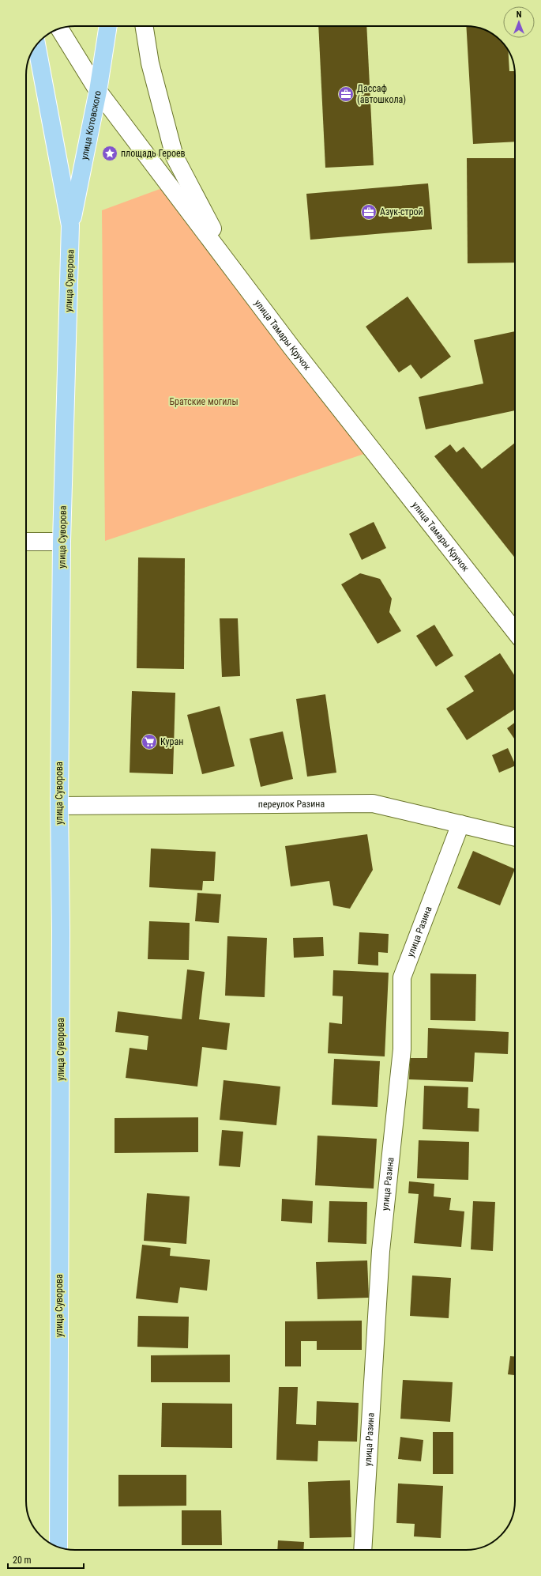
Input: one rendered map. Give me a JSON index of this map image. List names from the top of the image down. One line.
{"streets":{"main road":["улица Котовского","улица Суворова"],"street":["улица Тамары Кручок","переулок Разина","улица Разина"]},"crossings":[["улица Котовского","улица Суворова"],["улица Котовского","улица Тамары Кручок"],["улица Суворова","переулок Разина"],["переулок Разина","улица Разина"]],"parks":["Братские могилы"],"places":{"office":["Дассаф (автошкола)","Азук-строй"],"place":["площадь Героев"],"supermarket":["Куран"]},"scale_bar":"20 m","north":"top"}
